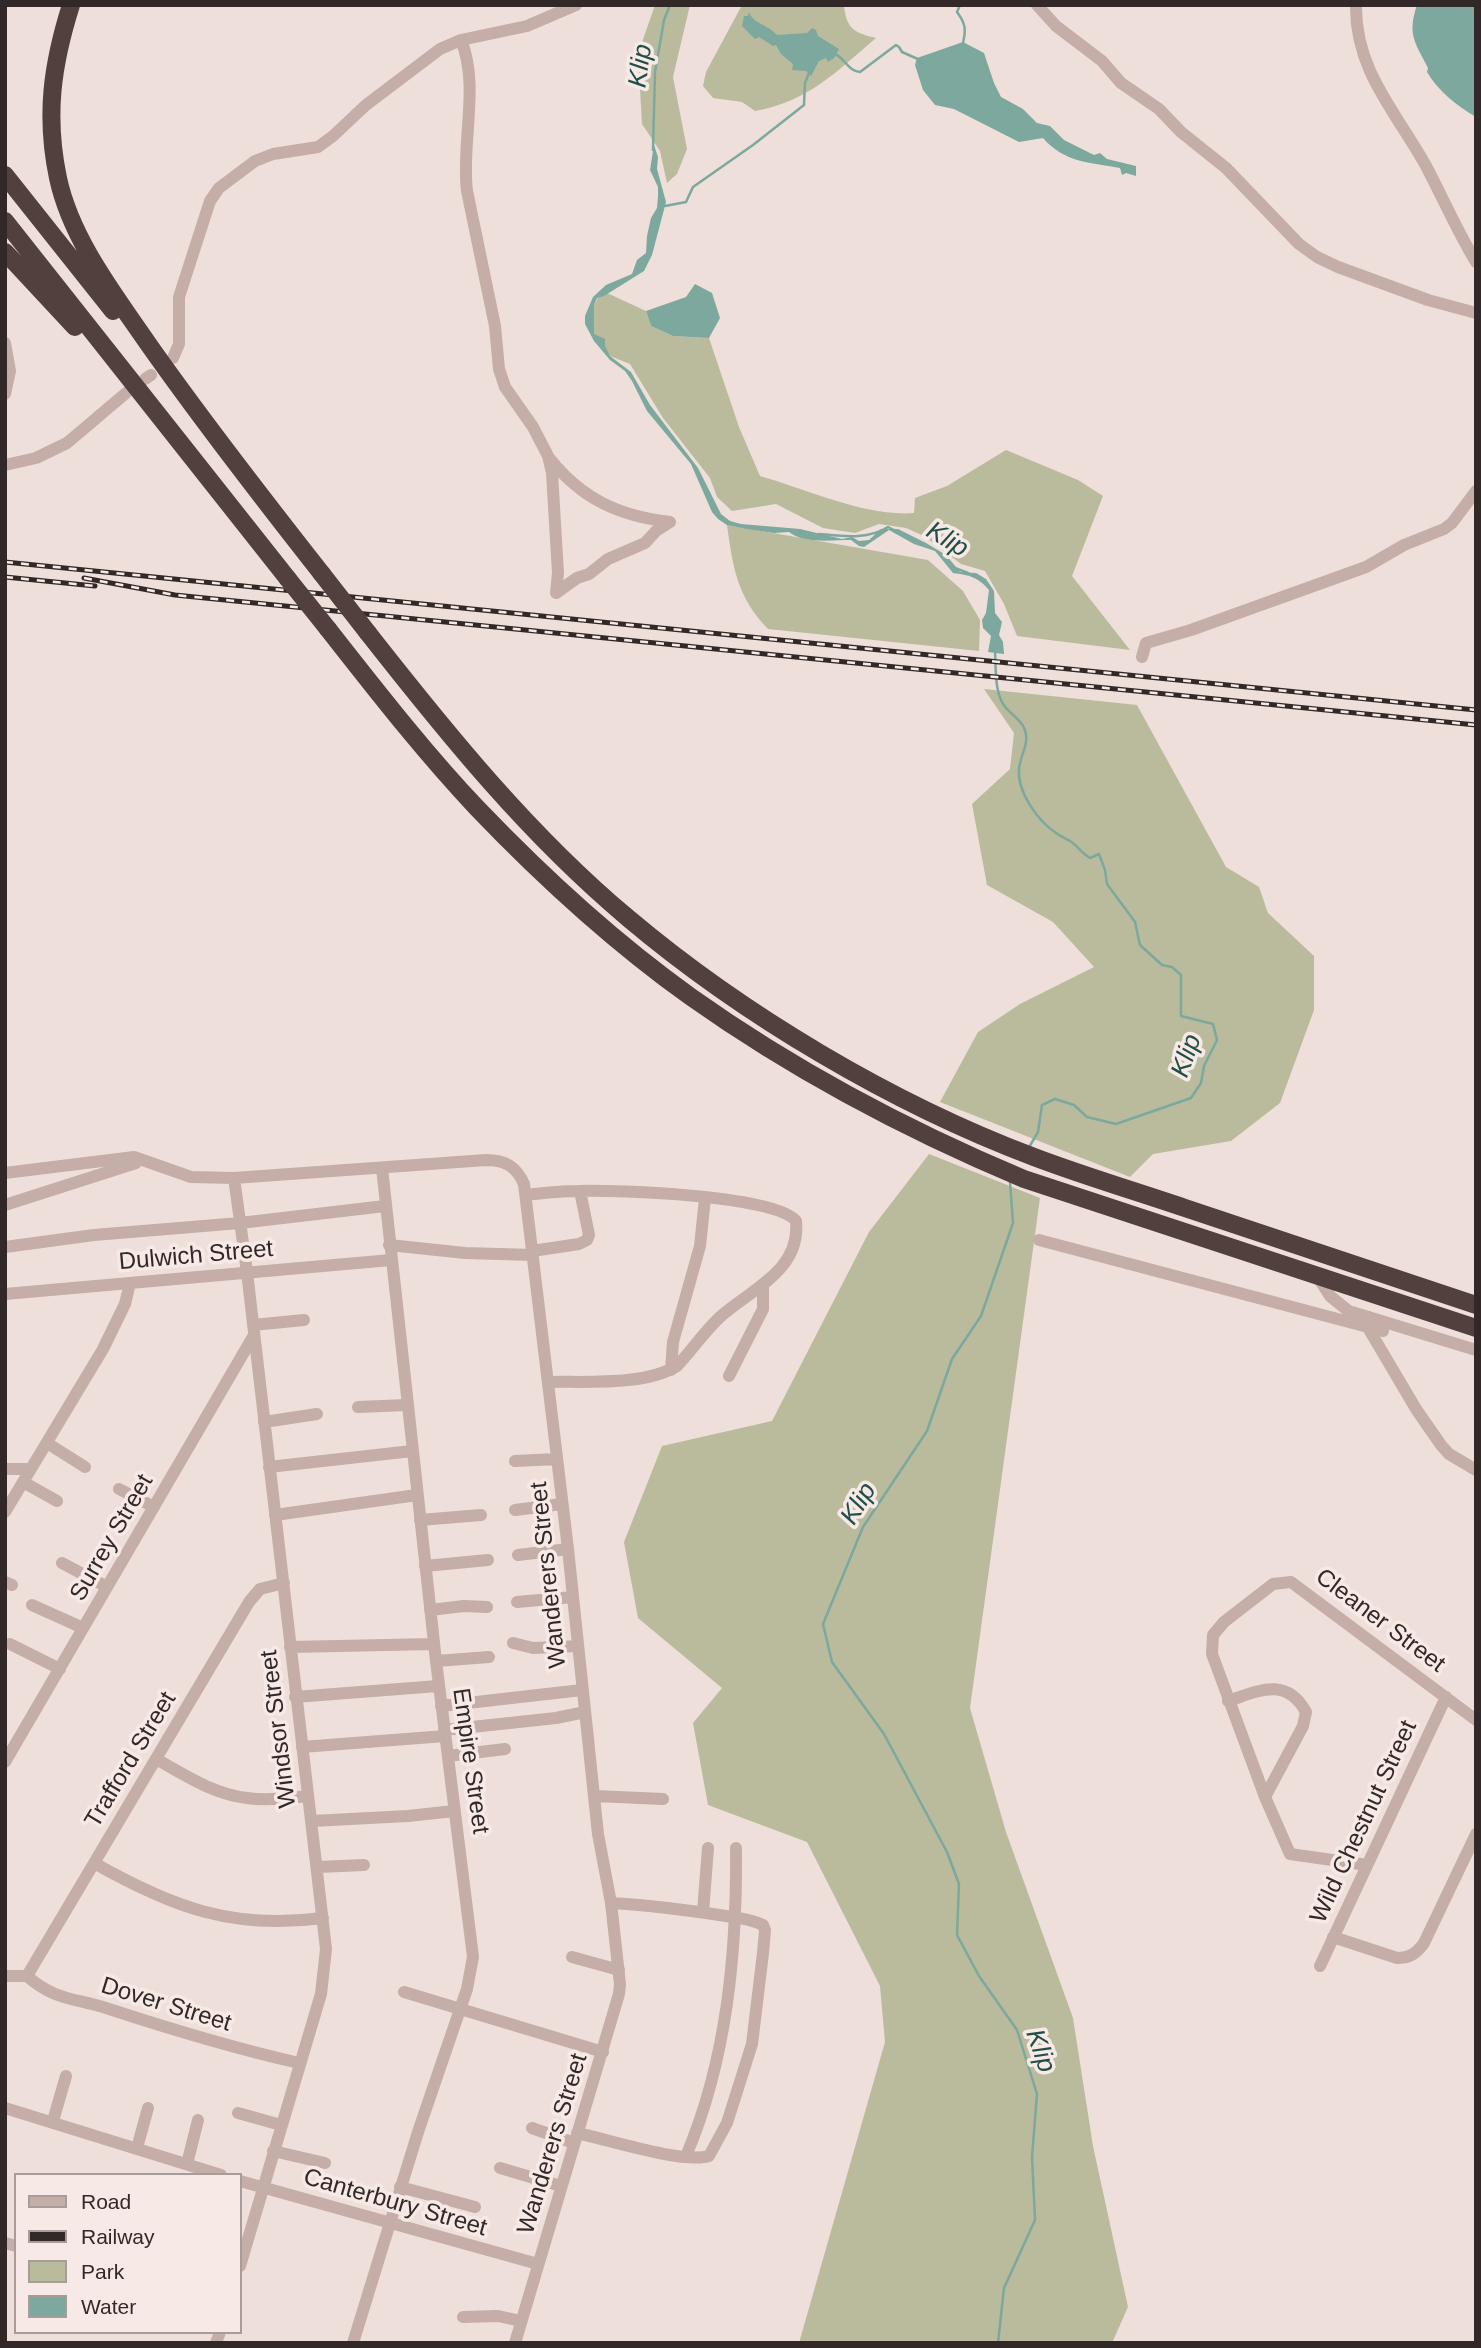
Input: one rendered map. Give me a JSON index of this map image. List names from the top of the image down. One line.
{"streets":{"street":["Dulwich Street","Surrey Street","Wanderers Street","Cleaner Street","Windsor Street","Trafford Street","Empire Street","Wild Chestnut Street","Dover Street","Canterbury Street"]},"crossings":[["Dulwich Street","Windsor Street"],["Dulwich Street","Empire Street"],["Surrey Street","Windsor Street"],["Wanderers Street","Windsor Street"],["Wanderers Street","Empire Street"],["Wanderers Street","Canterbury Street"],["Cleaner Street","Wild Chestnut Street"],["Windsor Street","Trafford Street"],["Windsor Street","Dover Street"],["Windsor Street","Canterbury Street"],["Trafford Street","Dover Street"],["Empire Street","Canterbury Street"]],"water":["Klip"],"legend":["Road","Railway","Park","Water"]}
